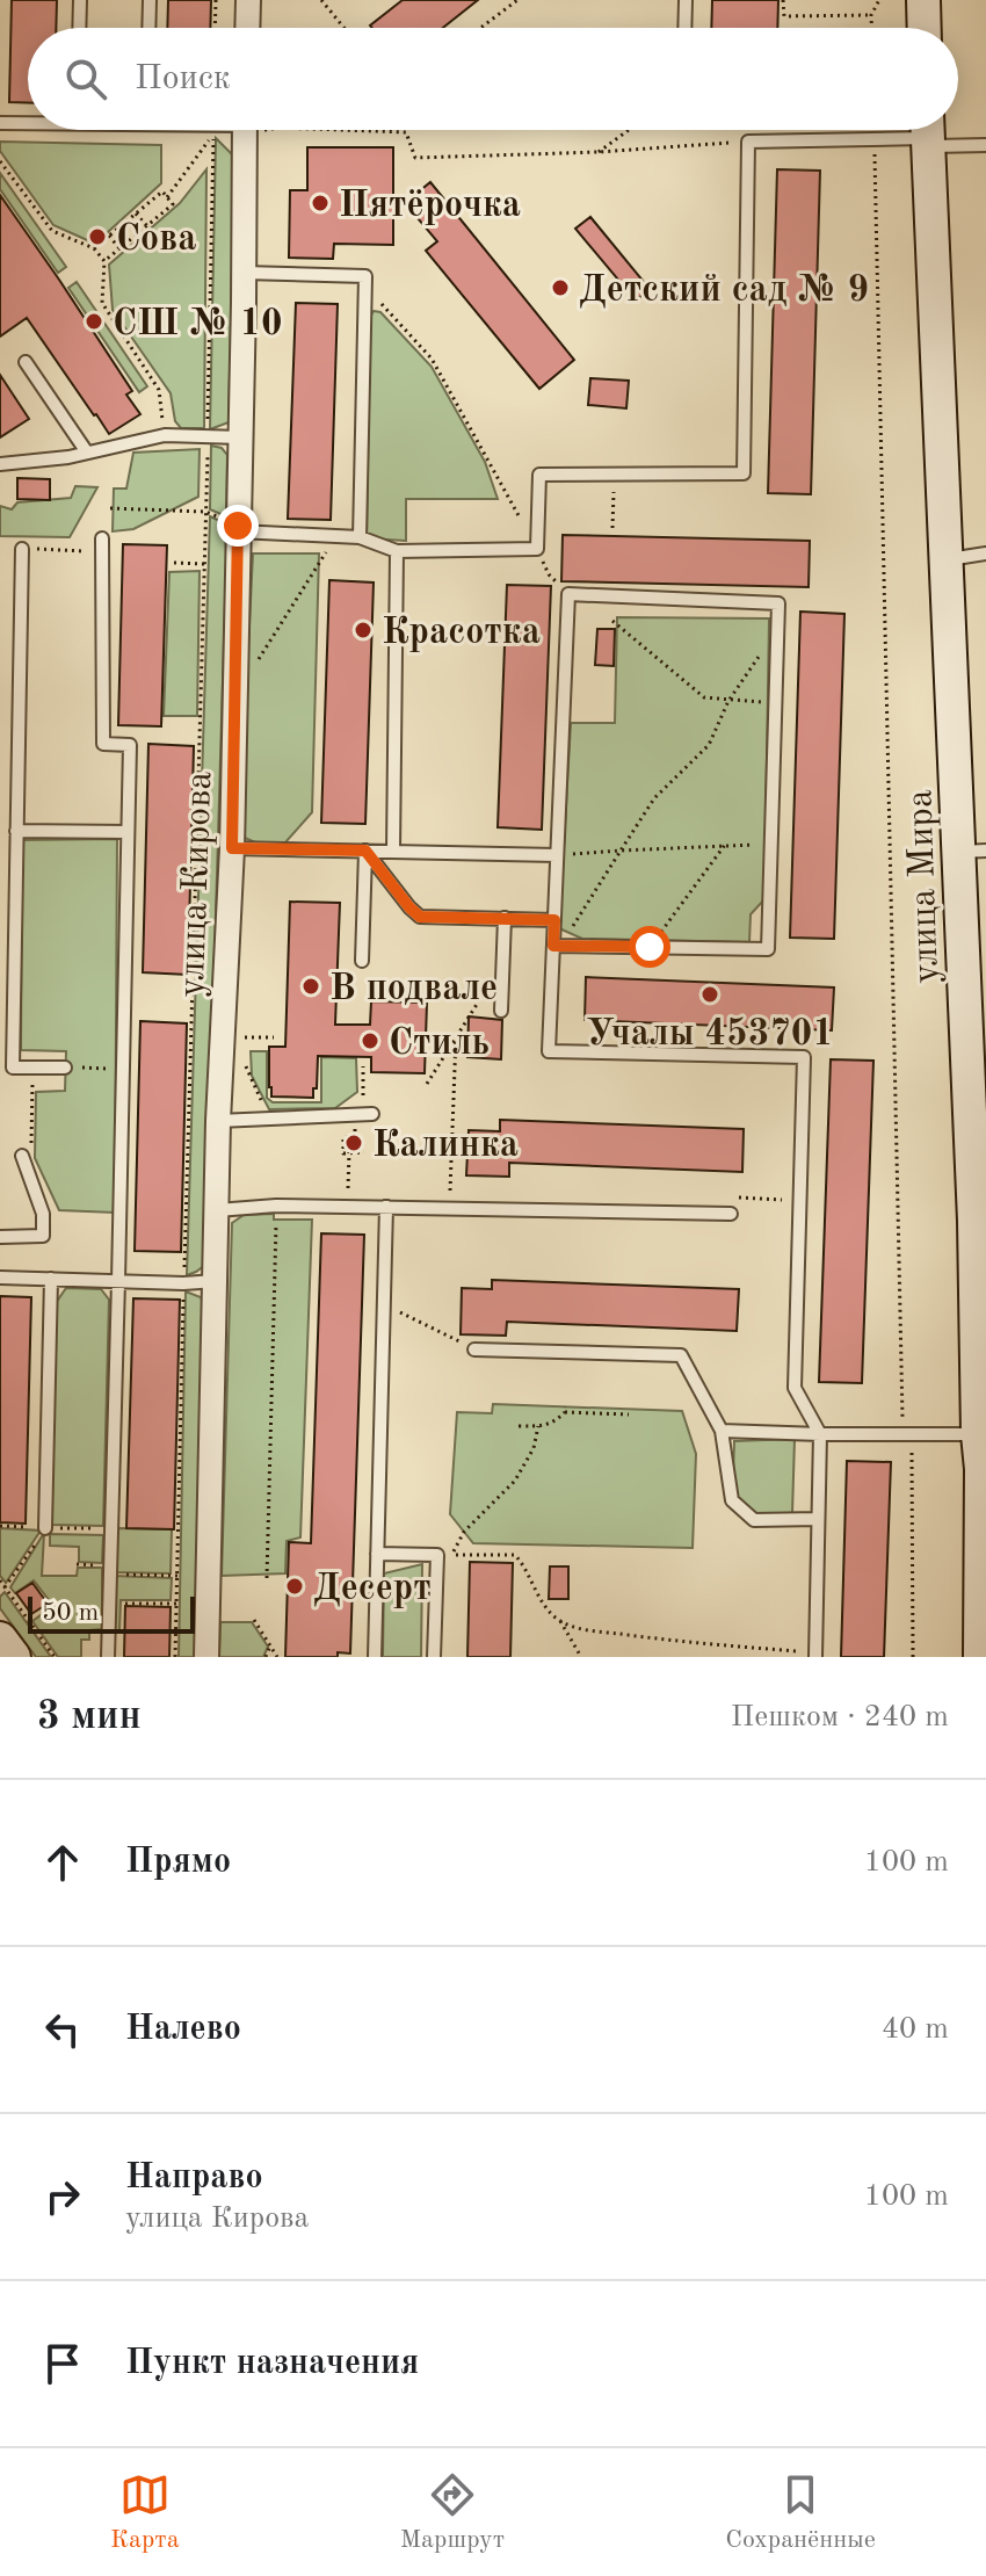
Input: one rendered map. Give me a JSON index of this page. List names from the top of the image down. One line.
{"streets":{"main road":["улица Мира"],"street":["улица Кирова"]},"places":["Пятёрочка","Сова","Детский сад № 9","СШ № 10","Красотка","В подвале","Учалы 453701","Стиль","Калинка","Десерт"],"scale_bar":"50 m","page":{"search":"Поиск","scale":"50 m","heading":["3 мин","Пешком · 240 m"],"list":[["Прямо","100 m"],["Налево","40 m"],["Направо","улица Кирова","100 m"],"Пункт назначения"],"nav":["Карта","Маршрут","Сохранённые"]}}
